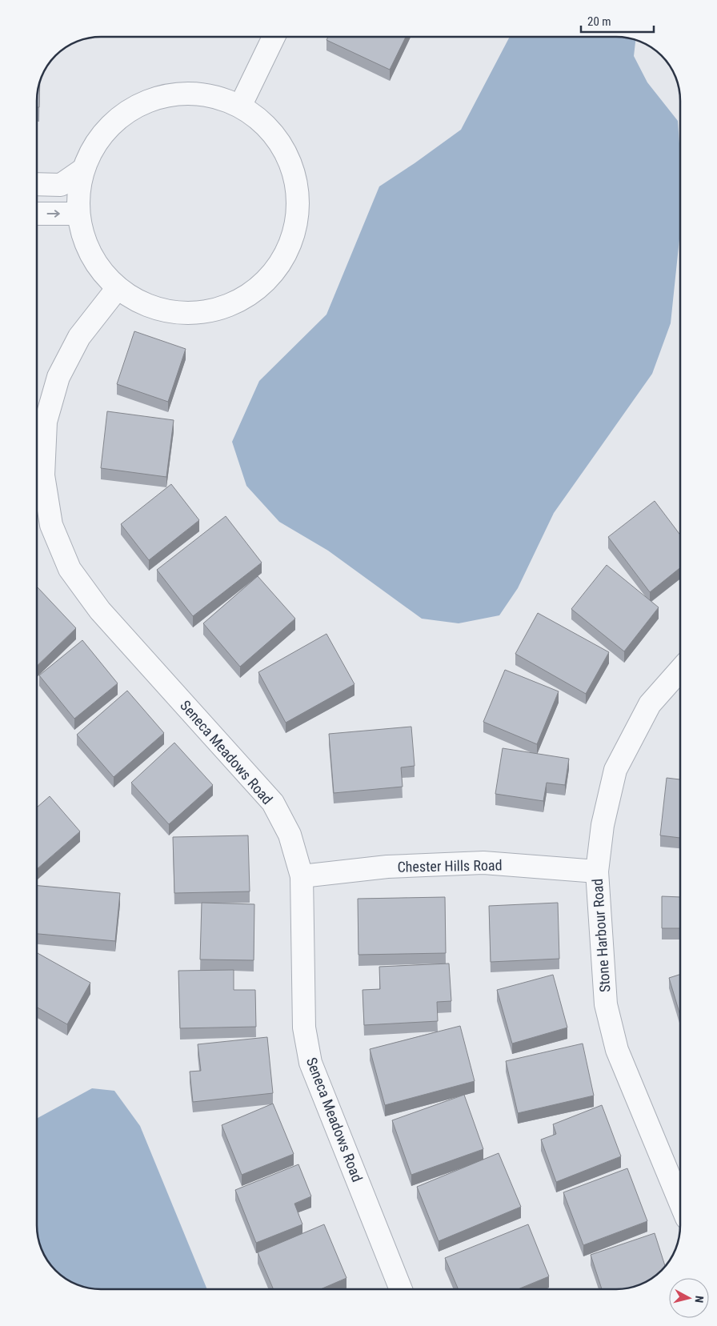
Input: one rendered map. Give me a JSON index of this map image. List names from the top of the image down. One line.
{"streets":{"street":["Seneca Meadows Road","Chester Hills Road","Stone Harbour Road"]},"crossings":[["Seneca Meadows Road","Chester Hills Road"],["Chester Hills Road","Stone Harbour Road"]],"scale_bar":"20 m","north":"right"}
